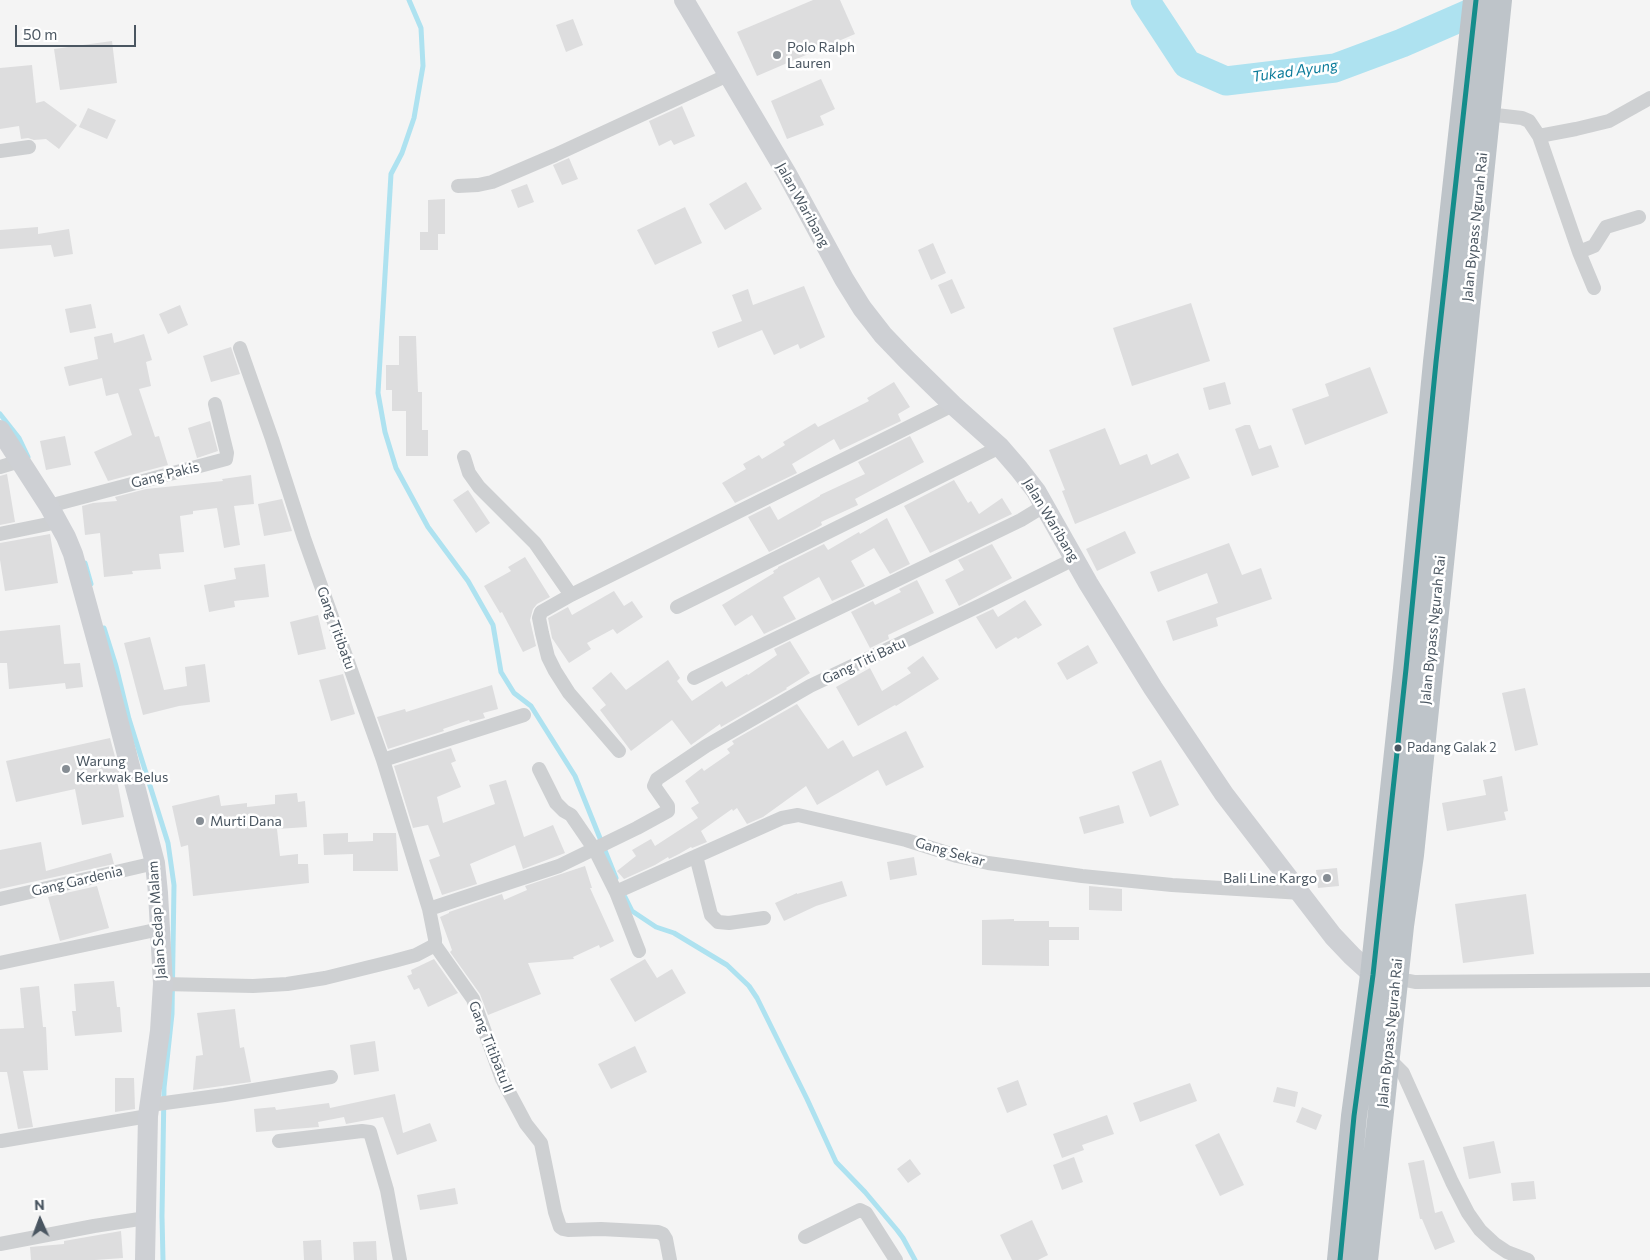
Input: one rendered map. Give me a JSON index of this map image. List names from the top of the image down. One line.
{"streets":{"highway":["Jalan Bypass Ngurah Rai"],"street":["Jalan Waribang","Gang Pakis","Gang Titibatu","Gang Titi Batu","Gang Sekar","Gang Gardenia","Jalan Sedap Malam","Gang Titibatu II"]},"crossings":[["Jalan Waribang","Jalan Bypass Ngurah Rai"],["Jalan Waribang","Gang Titi Batu"],["Jalan Waribang","Gang Sekar"],["Gang Pakis","Jalan Sedap Malam"],["Gang Titibatu","Gang Titibatu II"],["Gang Gardenia","Jalan Sedap Malam"]],"water":["Tukad Ayung"],"places":["Polo Ralph Lauren","Padang Galak 2","Warung Kerkwak Belus","Murti Dana","Bali Line Kargo"],"scale_bar":"50 m","north":"top"}
